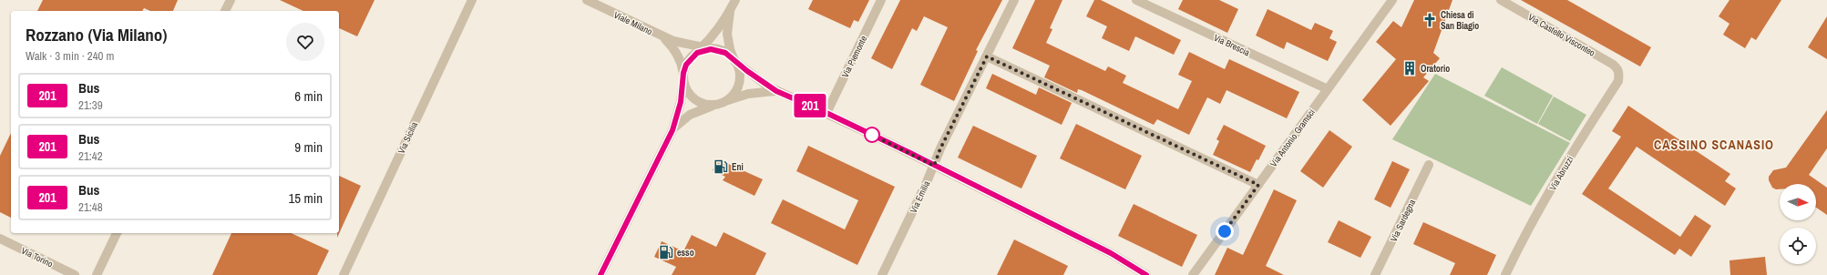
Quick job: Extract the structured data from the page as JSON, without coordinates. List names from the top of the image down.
{
  "streets": {
    "street": [
      "Viale Milano",
      "Via Castello Visconteo",
      "Via Brescia",
      "Via Piemonte",
      "Via Sicilia",
      "Via Antonio Gramsci",
      "Via Abruzzi",
      "Via Emilia",
      "Via Sardegna",
      "Via Torino"
    ]
  },
  "crossings": [
    ["Via Castello Visconteo", "Via Abruzzi"],
    ["Via Brescia", "Via Antonio Gramsci"]
  ],
  "districts": ["CASSINO SCANASIO"],
  "places": {
    "church": ["Chiesa di San Biagio"],
    "building": ["Oratorio"],
    "fuel station": ["Eni", "esso"]
  },
  "lines": ["bus line 201"],
  "north": "right",
  "page": {
    "on_map": "201",
    "heading": ["Rozzano (Via Milano)", "Walk · 3 min · 240 m"],
    "list": [
      {
        "mark": "201",
        "name": "Bus",
        "note": "21:39",
        "value": "6 min"
      },
      {
        "mark": "201",
        "name": "Bus",
        "note": "21:42",
        "value": "9 min"
      },
      {
        "mark": "201",
        "name": "Bus",
        "note": "21:48",
        "value": "15 min"
      }
    ]
  }
}
